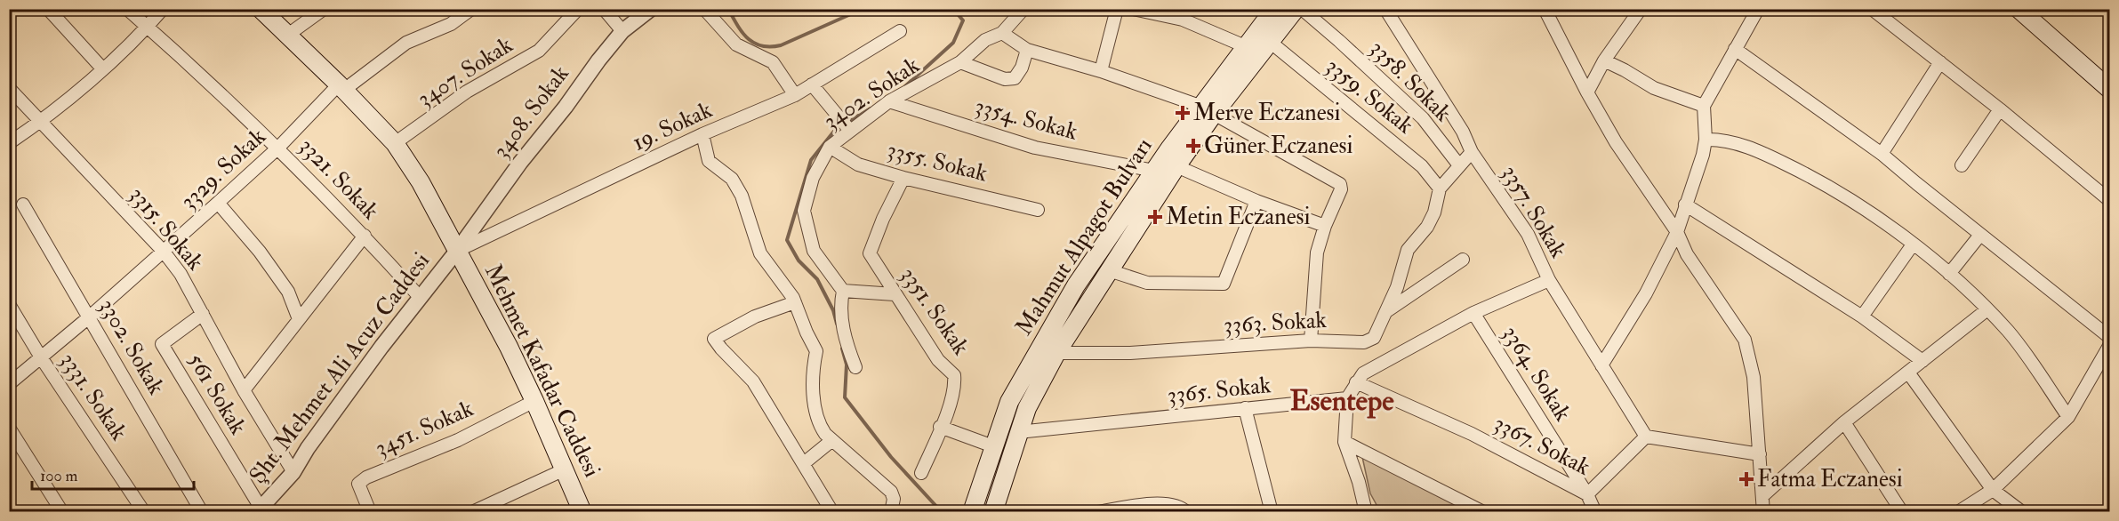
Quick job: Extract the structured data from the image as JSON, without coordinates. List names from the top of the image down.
{
  "streets": {
    "main road": ["Mahmut Alpagot Bulvarı", "Mehmet Kafadar Caddesi"],
    "street": [
      "3407. Sokak",
      "3358. Sokak",
      "3402. Sokak",
      "3359. Sokak",
      "3408. Sokak",
      "3354. Sokak",
      "19. Sokak",
      "3355. Sokak",
      "3329. Sokak",
      "3321. Sokak",
      "3357. Sokak",
      "3315. Sokak",
      "3351. Sokak",
      "3363. Sokak",
      "3302. Sokak",
      "Şht. Mehmet Ali Acuz Caddesi",
      "3364. Sokak",
      "3365. Sokak",
      "561 Sokak",
      "3331. Sokak",
      "3451. Sokak",
      "3367. Sokak"
    ]
  },
  "crossings": [
    ["3407. Sokak", "Mehmet Kafadar Caddesi"],
    ["3402. Sokak", "3354. Sokak"],
    ["3402. Sokak", "3355. Sokak"],
    ["3359. Sokak", "Mahmut Alpagot Bulvarı"],
    ["3408. Sokak", "19. Sokak"],
    ["3408. Sokak", "Şht. Mehmet Ali Acuz Caddesi"],
    ["3408. Sokak", "Mehmet Kafadar Caddesi"],
    ["3354. Sokak", "Mahmut Alpagot Bulvarı"],
    ["19. Sokak", "Şht. Mehmet Ali Acuz Caddesi"],
    ["19. Sokak", "Mehmet Kafadar Caddesi"],
    ["3355. Sokak", "3351. Sokak"],
    ["3329. Sokak", "3321. Sokak"],
    ["3329. Sokak", "3315. Sokak"],
    ["3329. Sokak", "3302. Sokak"],
    ["3329. Sokak", "Mehmet Kafadar Caddesi"],
    ["3329. Sokak", "3331. Sokak"],
    ["3321. Sokak", "Şht. Mehmet Ali Acuz Caddesi"],
    ["3357. Sokak", "3367. Sokak"],
    ["3315. Sokak", "Şht. Mehmet Ali Acuz Caddesi"],
    ["3315. Sokak", "561 Sokak"],
    ["Mahmut Alpagot Bulvarı", "3363. Sokak"],
    ["Mahmut Alpagot Bulvarı", "3365. Sokak"],
    ["Şht. Mehmet Ali Acuz Caddesi", "Mehmet Kafadar Caddesi"],
    ["Şht. Mehmet Ali Acuz Caddesi", "561 Sokak"],
    ["Mehmet Kafadar Caddesi", "3451. Sokak"],
    ["3364. Sokak", "3367. Sokak"]
  ],
  "districts": ["Esentepe"],
  "places": {
    "health": [
      "Merve Eczanesi",
      "Güner Eczanesi",
      "Metin Eczanesi",
      "Fatma Eczanesi"
    ]
  },
  "scale_bar": "100 m"
}
